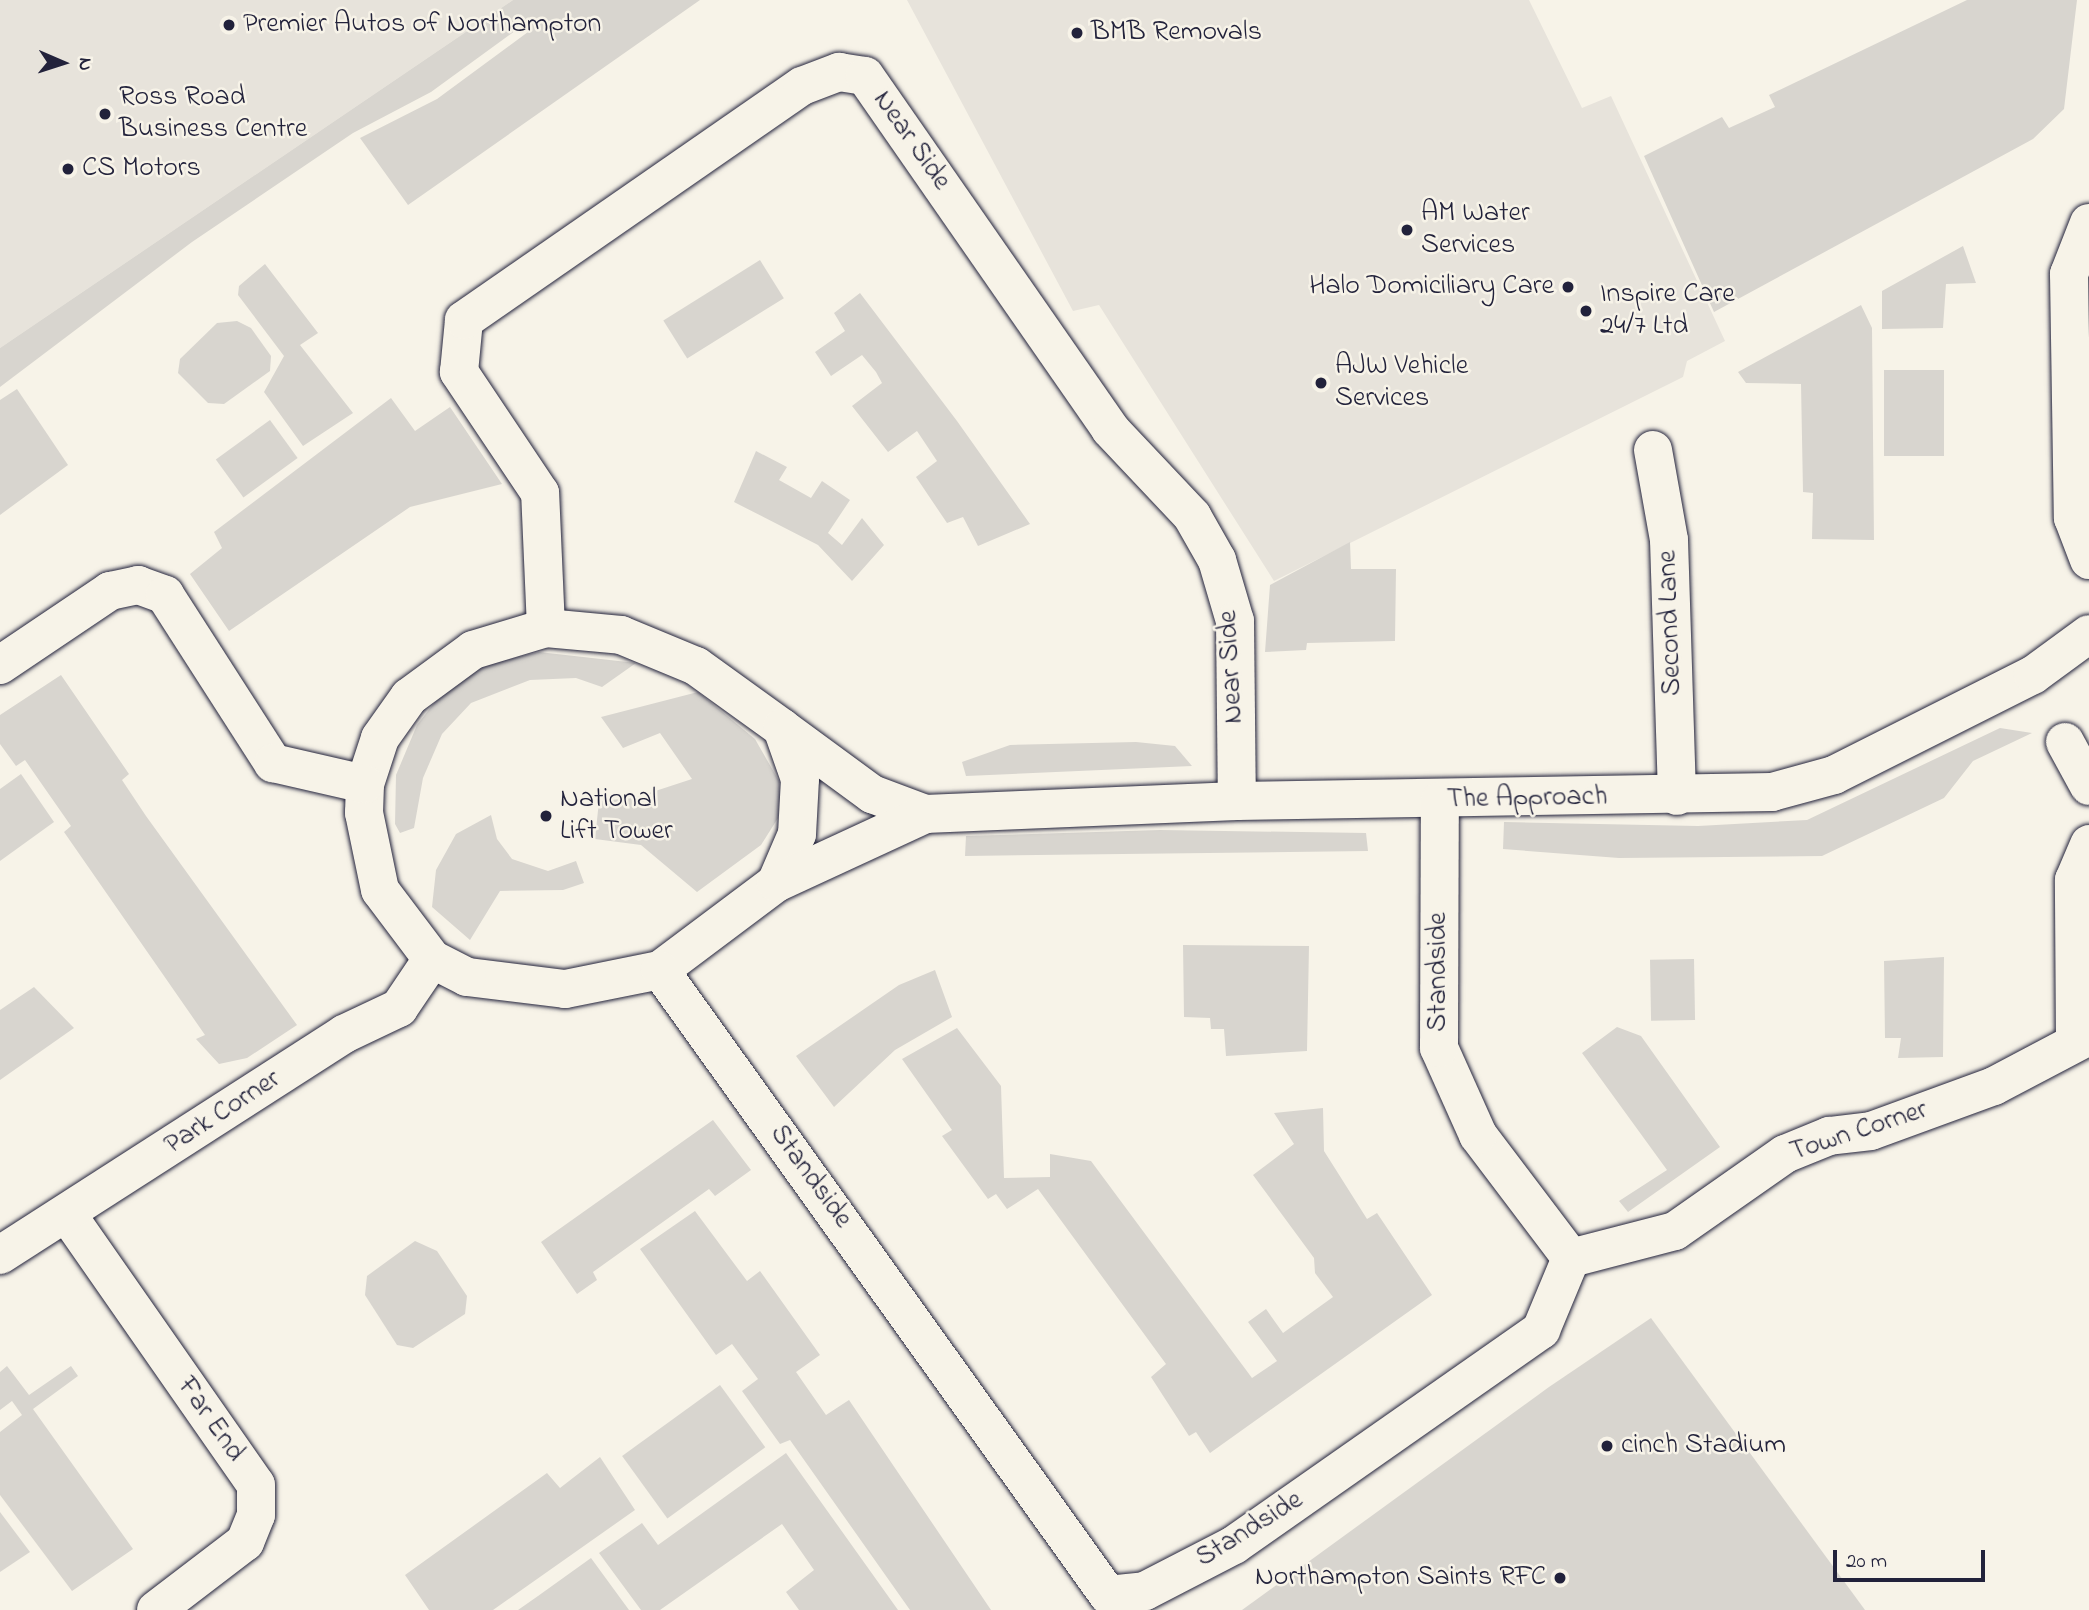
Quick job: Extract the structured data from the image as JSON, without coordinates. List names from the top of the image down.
{
  "streets": {
    "street": [
      "Near Side",
      "Second Lane",
      "The Approach",
      "Standside",
      "Park Corner",
      "Town Corner",
      "Far End"
    ]
  },
  "crossings": [
    ["Near Side", "The Approach"],
    ["Second Lane", "The Approach"],
    ["The Approach", "Standside"],
    ["Standside", "Town Corner"],
    ["Park Corner", "Far End"]
  ],
  "places": [
    "Premier Autos of Northampton",
    "BMB Removals",
    "Ross Road Business Centre",
    "CS Motors",
    "AM Water Services",
    "Halo Domiciliary Care",
    "Inspire Care 24/7 Ltd",
    "AJW Vehicle Services",
    "National Lift Tower",
    "cinch Stadium",
    "Northampton Saints RFC"
  ],
  "scale_bar": "20 m",
  "north": "right"
}
